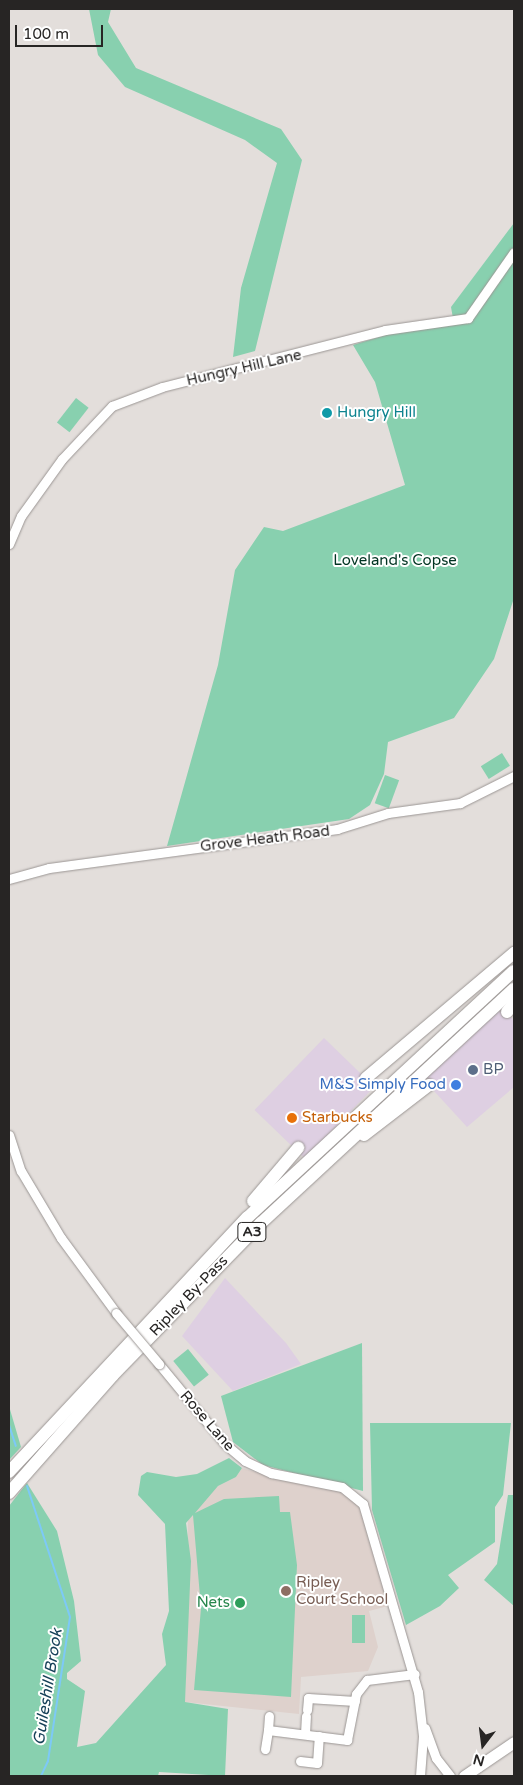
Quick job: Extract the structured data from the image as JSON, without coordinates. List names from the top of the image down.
{
  "streets": {
    "highway": ["A3", "Ripley By-Pass"],
    "street": ["Hungry Hill Lane", "Grove Heath Road", "Rose Lane"]
  },
  "water": ["Guileshill Brook"],
  "parks": ["Loveland's Copse"],
  "places": [
    "Hungry Hill",
    "BP",
    "M&S Simply Food",
    "Starbucks",
    "Ripley Court School",
    "Nets"
  ],
  "scale_bar": "100 m",
  "north": "bottom"
}
